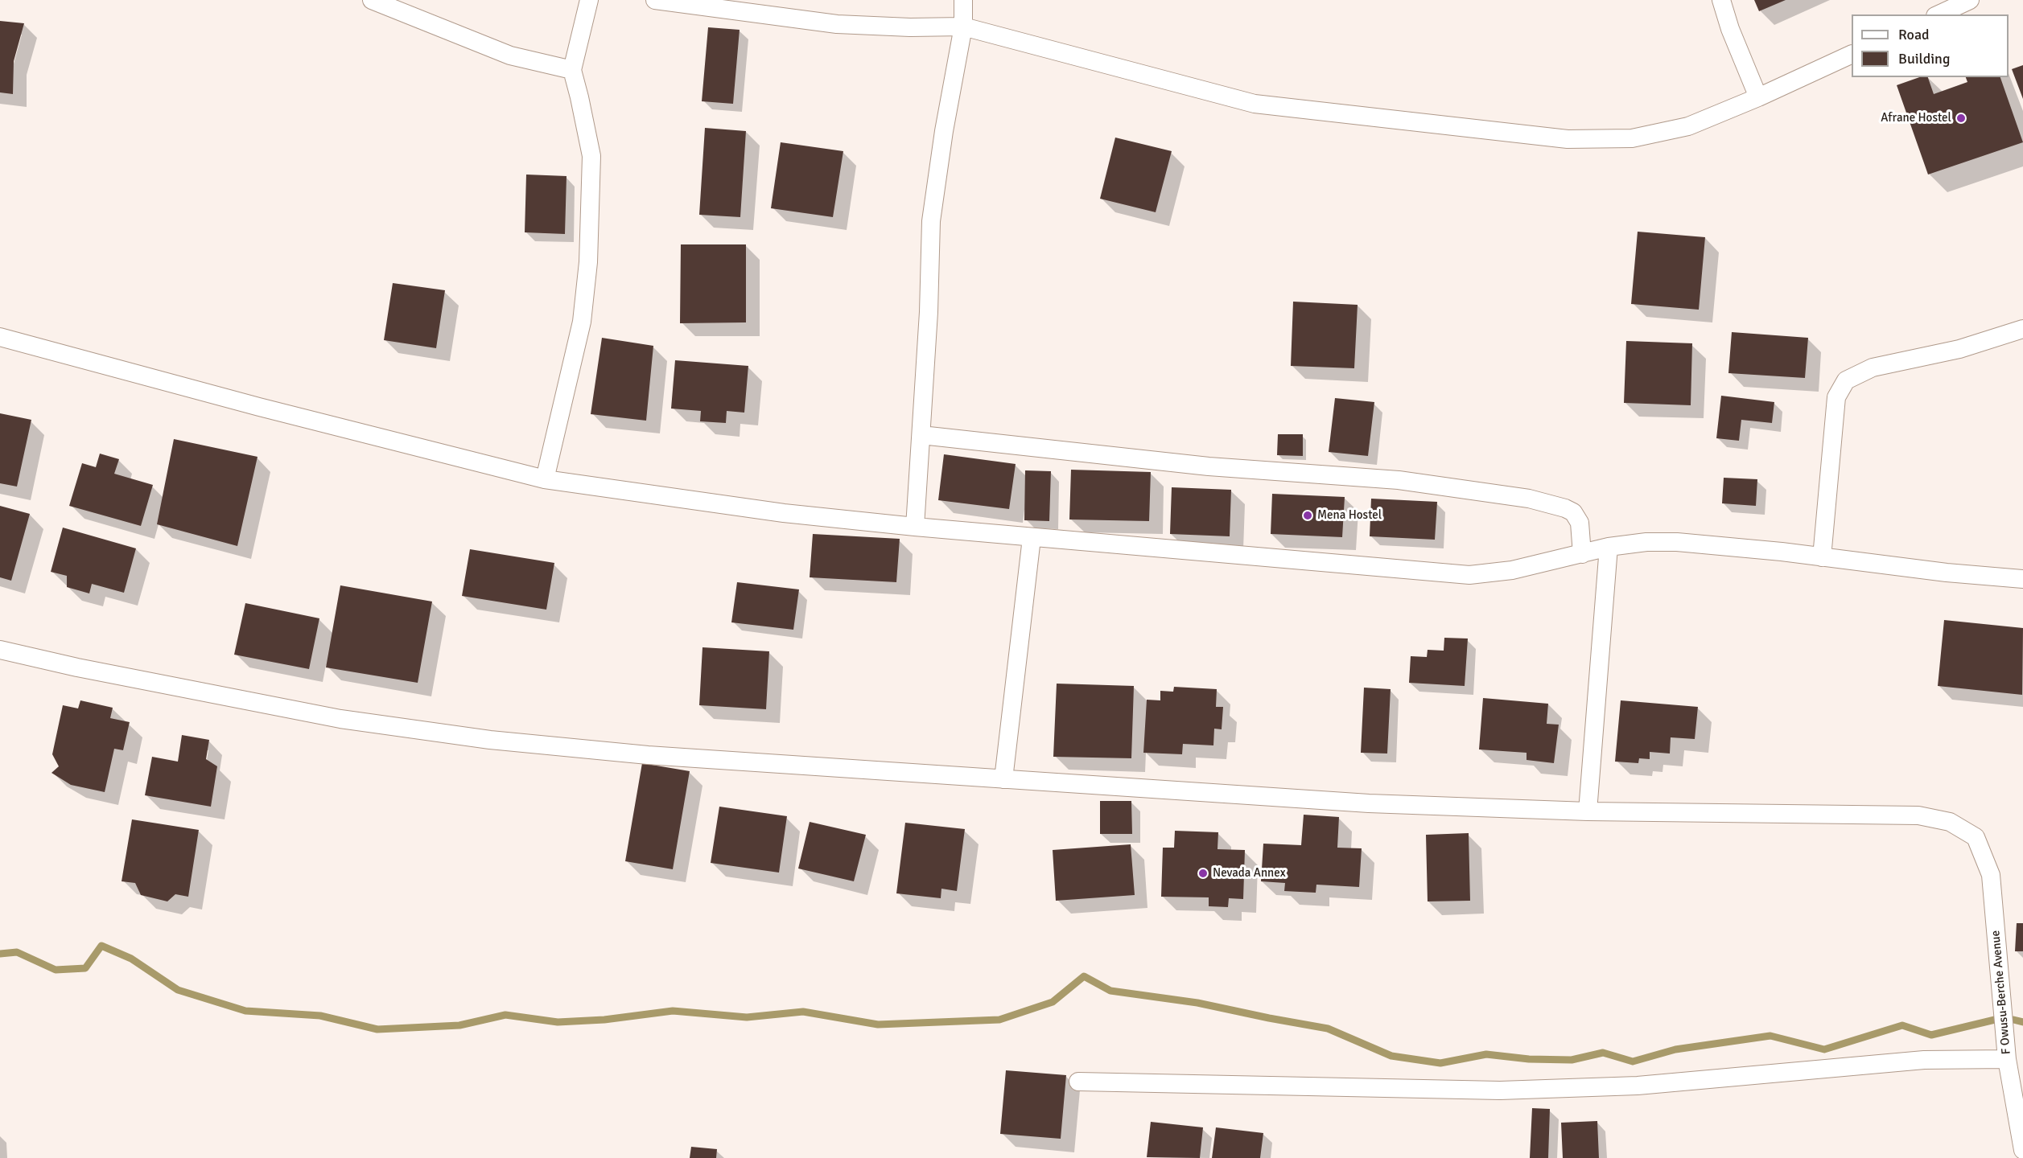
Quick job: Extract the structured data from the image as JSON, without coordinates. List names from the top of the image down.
{
  "streets": {
    "street": ["F Owusu-Berche Avenue"]
  },
  "places": ["Afrane Hostel", "Mena Hostel", "Nevada Annex"],
  "legend": ["Road", "Building"]
}
